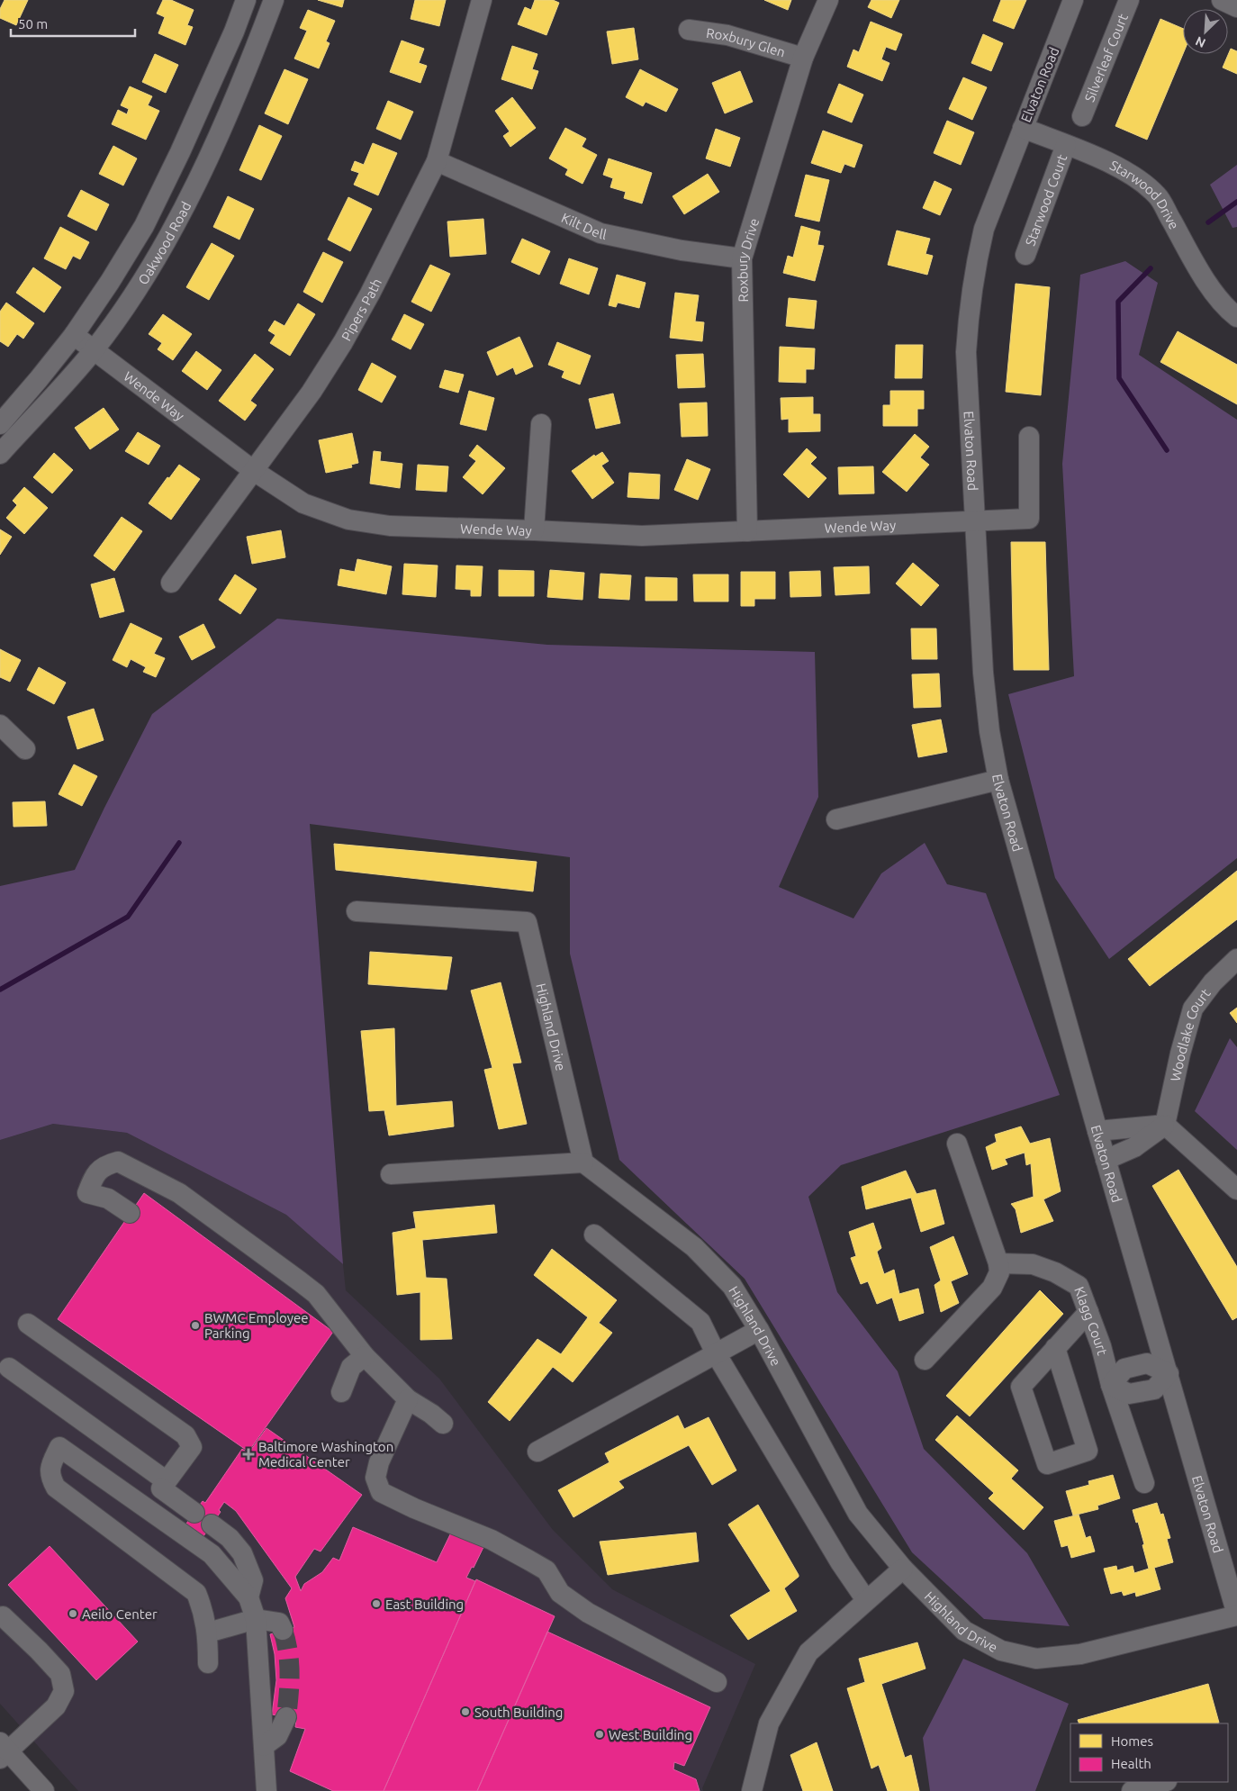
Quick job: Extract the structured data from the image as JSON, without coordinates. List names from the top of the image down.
{
  "streets": {
    "street": [
      "Roxbury Glen",
      "Silverleaf Court",
      "Elvaton Road",
      "Starwood Drive",
      "Starwood Court",
      "Kilt Dell",
      "Oakwood Road",
      "Roxbury Drive",
      "Pipers Path",
      "Wende Way",
      "Highland Drive",
      "Woodlake Court",
      "Klagg Court"
    ]
  },
  "crossings": [
    ["Roxbury Glen", "Roxbury Drive"],
    ["Elvaton Road", "Starwood Drive"],
    ["Elvaton Road", "Wende Way"],
    ["Elvaton Road", "Highland Drive"],
    ["Starwood Drive", "Starwood Court"],
    ["Kilt Dell", "Roxbury Drive"],
    ["Kilt Dell", "Pipers Path"],
    ["Oakwood Road", "Wende Way"],
    ["Roxbury Drive", "Wende Way"],
    ["Pipers Path", "Wende Way"]
  ],
  "places": {
    "other": [
      "BWMC Employee Parking",
      "East Building",
      "Aeilo Center",
      "South Building",
      "West Building"
    ],
    "health": ["Baltimore Washington Medical Center"]
  },
  "legend": ["Homes", "Health"],
  "scale_bar": "50 m",
  "north": "bottom left"
}
